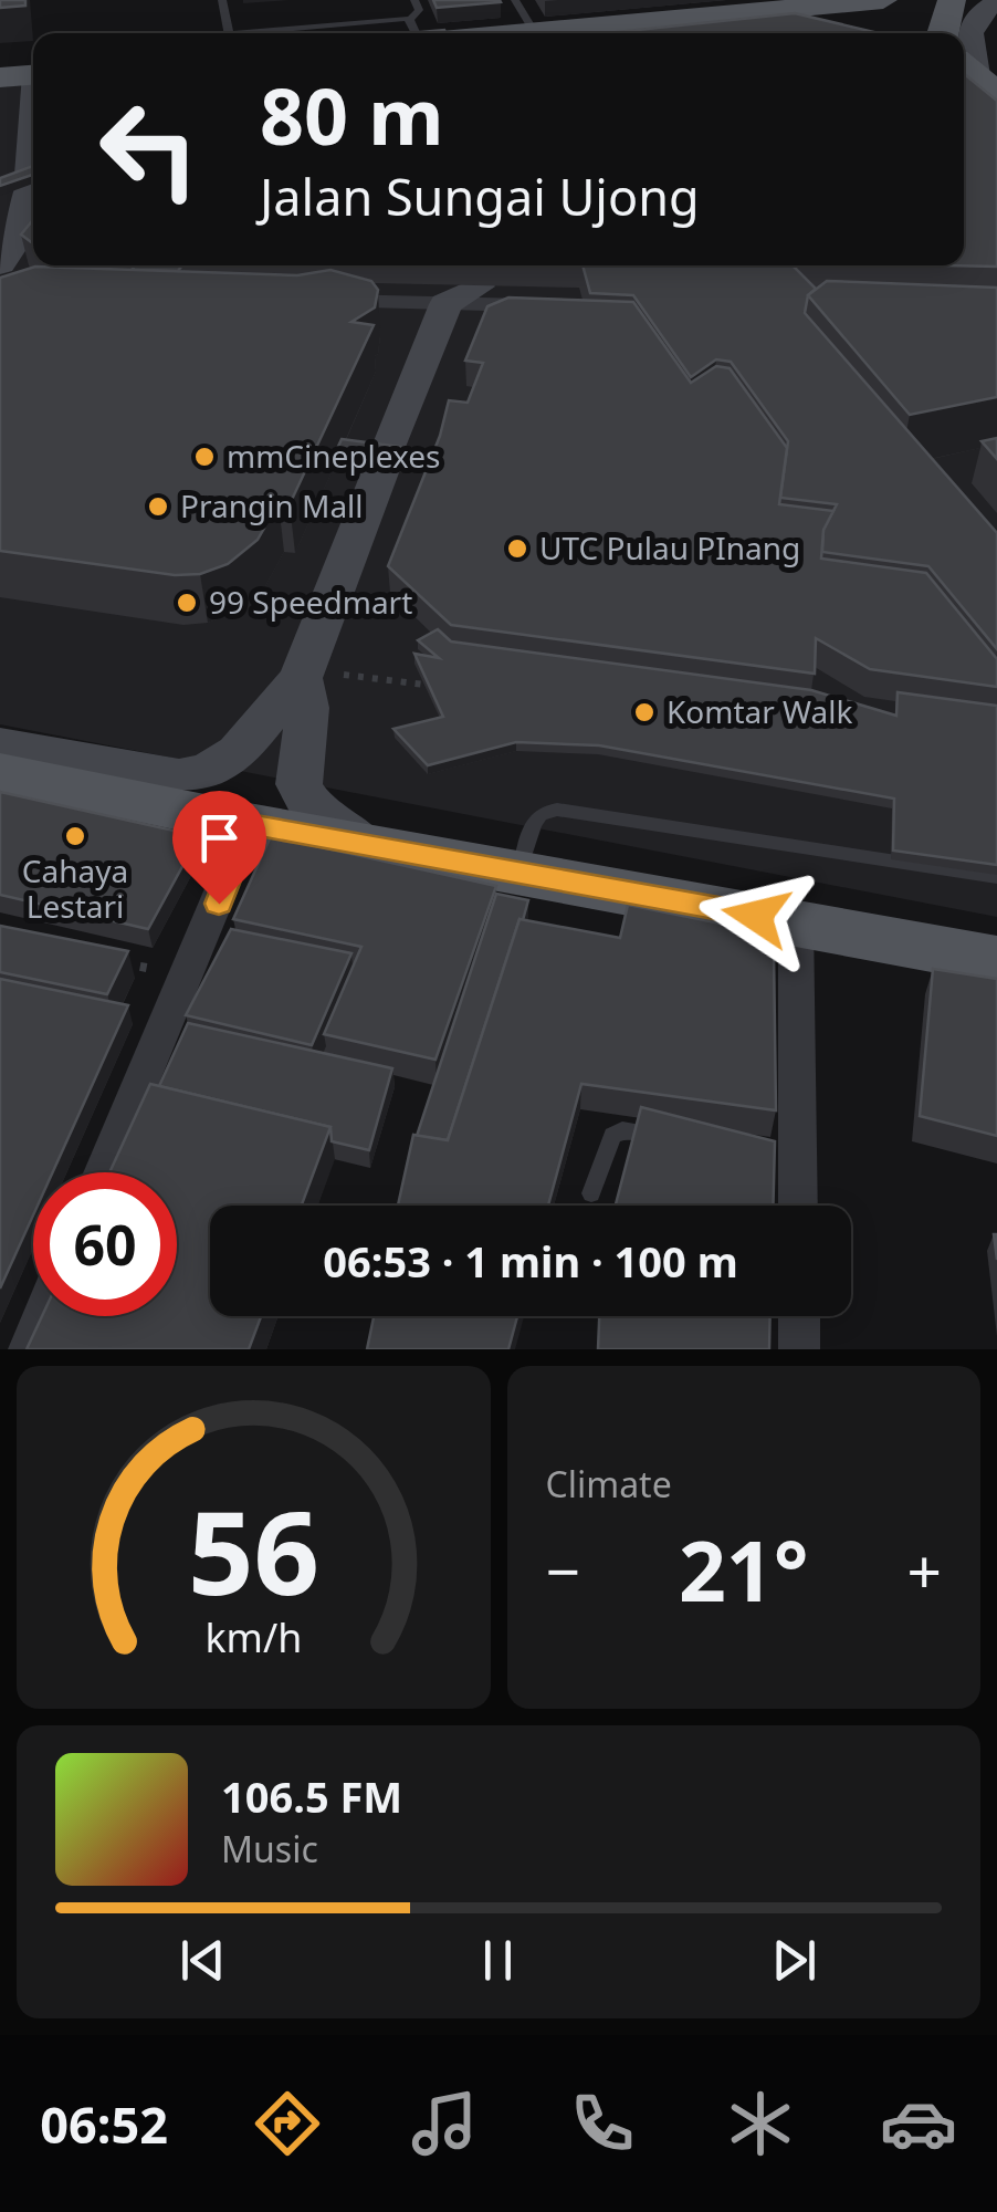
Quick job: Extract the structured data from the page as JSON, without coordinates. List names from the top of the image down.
{
  "places": [
    "mmCineplexes",
    "Prangin Mall",
    "UTC Pulau PInang",
    "99 Speedmart",
    "Komtar Walk",
    "Cahaya Lestari"
  ],
  "page": {
    "turn": ["80 m", "Jalan Sungai Ujong"],
    "limit": "60",
    "trip": "06:53 · 1 min · 100 m",
    "tile": "Climate",
    "heat": ["−", "21°", "+"],
    "song": ["106.5 FM", "Music"],
    "tabs": "06:52",
    "gauge": ["56", "km/h"]
  }
}
